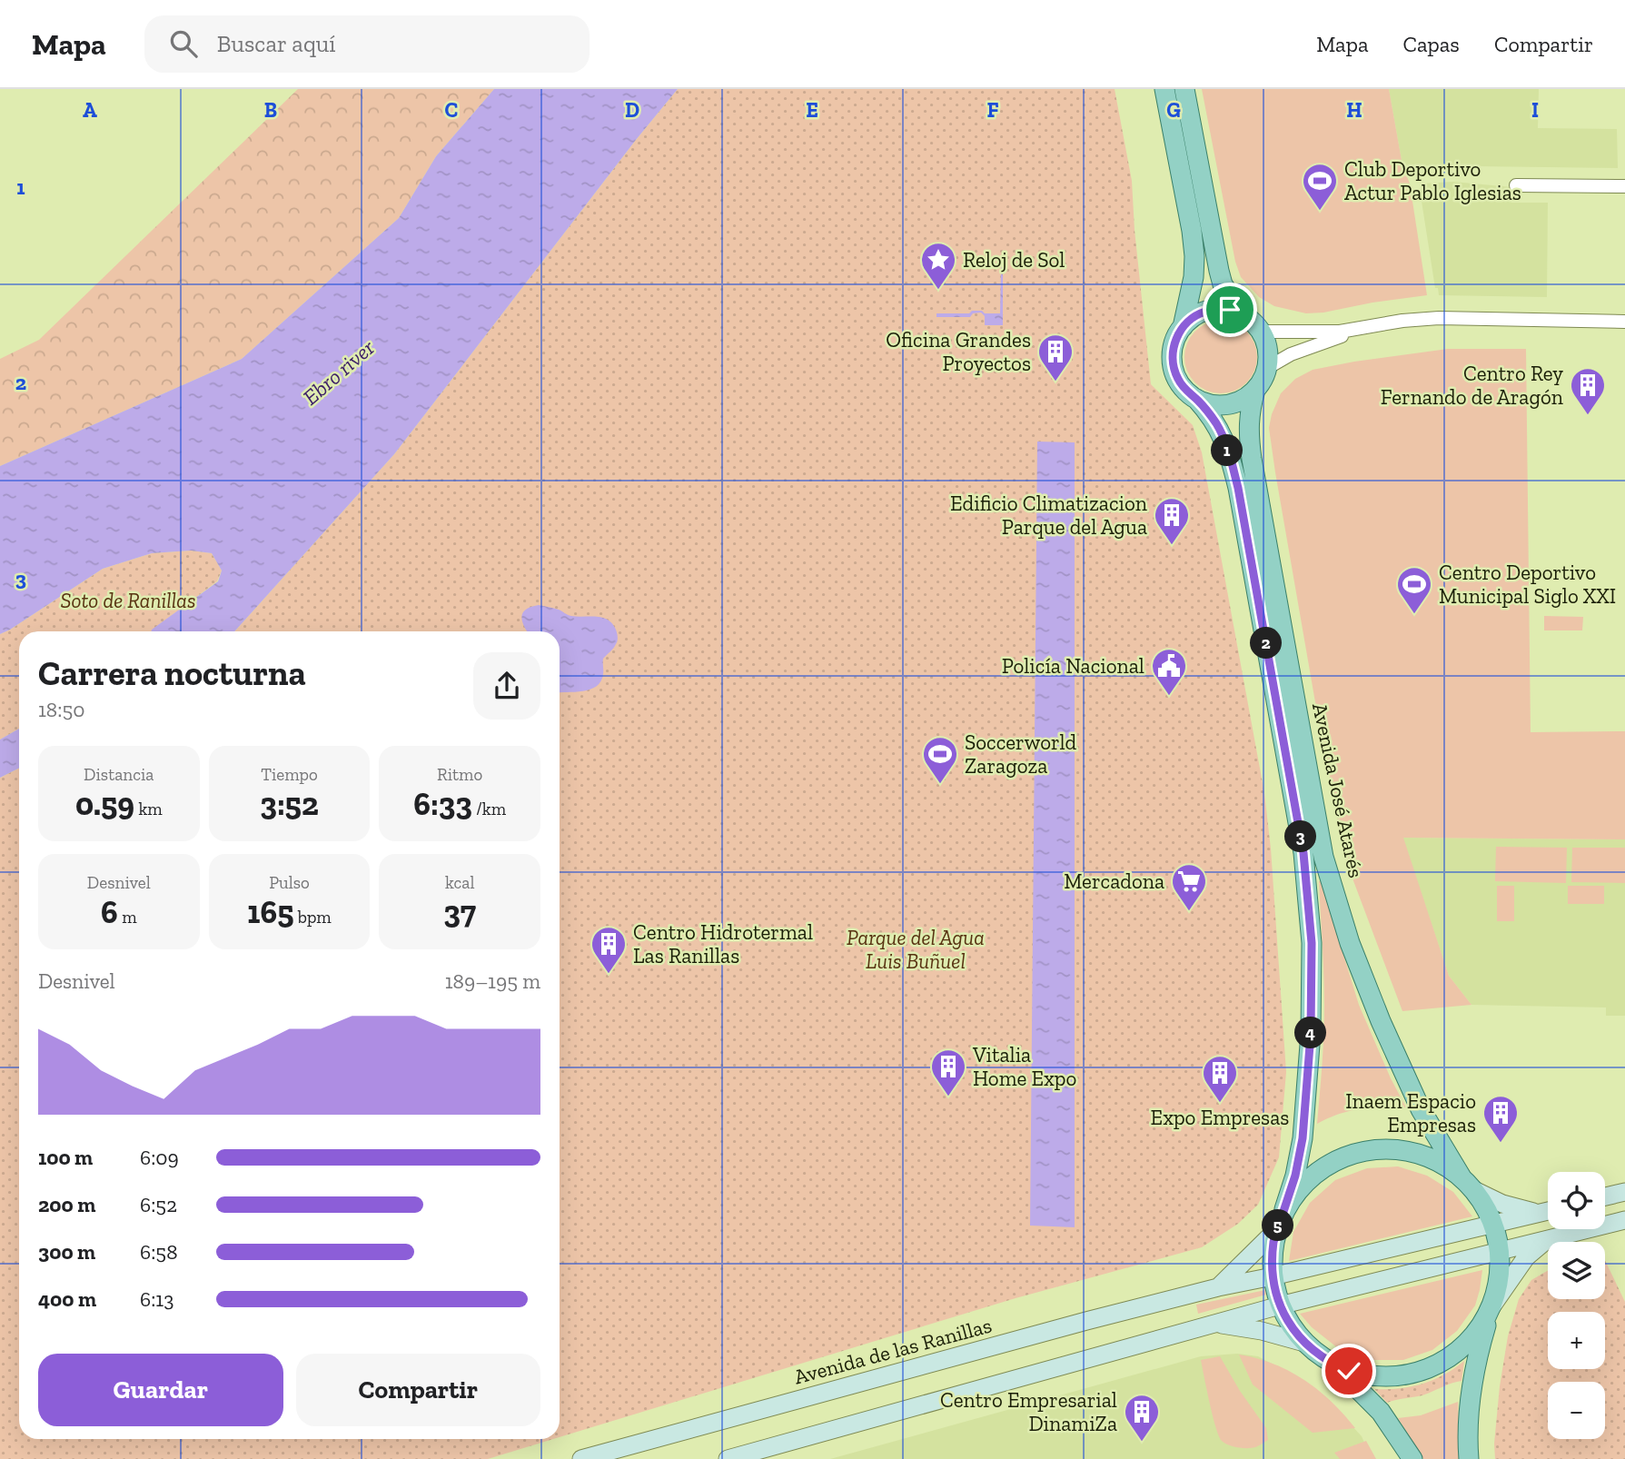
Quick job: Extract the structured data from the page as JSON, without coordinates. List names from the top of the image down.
{
  "streets": {
    "main road": ["Avenida José Atarés", "Avenida de las Ranillas"]
  },
  "crossings": [
    ["Avenida José Atarés", "Avenida de las Ranillas"]
  ],
  "water": ["Ebro river"],
  "parks": ["Soto de Ranillas", "Parque del Agua Luis Buñuel"],
  "places": {
    "sports": ["Club Deportivo Actur Pablo Iglesias", "Centro Deportivo Municipal Siglo XXI", "Soccerworld Zaragoza"],
    "place": ["Reloj de Sol"],
    "building": [
      "Oficina Grandes Proyectos",
      "Centro Rey Fernando de Aragón",
      "Edificio Climatizacion Parque del Agua",
      "Centro Hidrotermal Las Ranillas",
      "Vitalia Home Expo",
      "Expo Empresas",
      "Inaem Espacio Empresas",
      "Centro Empresarial DinamiZa"
    ],
    "public building": ["Policía Nacional"],
    "supermarket": ["Mercadona"]
  },
  "page": {
    "header": "Mapa",
    "search": "Buscar aquí",
    "nav": ["Mapa", "Capas", "Compartir"],
    "pins": [
      "1",
      "2",
      "3",
      "4",
      "5"
    ],
    "heading": ["Carrera nocturna", "18:50"],
    "stats": [
      ["Distancia", "0.59 km"],
      ["Tiempo", "3:52"],
      ["Ritmo", "6:33 /km"],
      ["Desnivel", "6 m"],
      ["Pulso", "165 bpm"],
      ["kcal", "37"]
    ],
    "chart": ["Desnivel", "189–195 m"],
    "list": [
      {
        "name": "100 m",
        "note": "6:09"
      },
      {
        "name": "200 m",
        "note": "6:52"
      },
      {
        "name": "300 m",
        "note": "6:58"
      },
      {
        "name": "400 m",
        "note": "6:13"
      }
    ],
    "map_buttons": ["+", "−"],
    "buttons": ["Guardar", "Compartir"]
  },
  "grid": {
    "columns": [
      "A",
      "B",
      "C",
      "D",
      "E",
      "F",
      "G",
      "H",
      "I"
    ],
    "rows": ["1", "2", "3"]
  }
}
